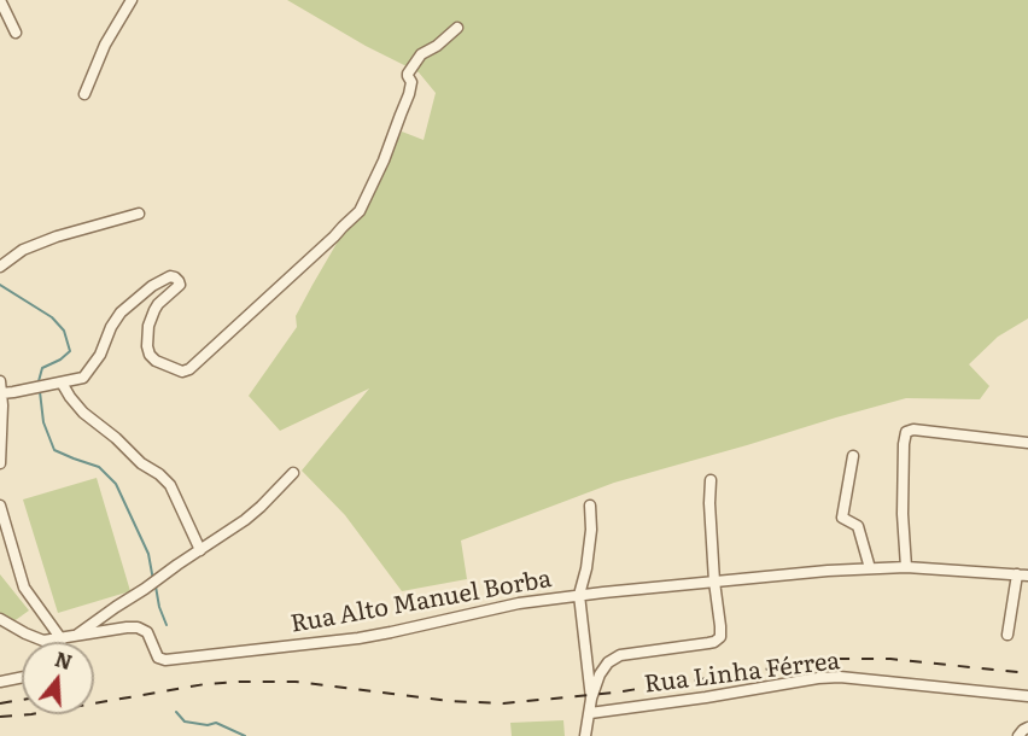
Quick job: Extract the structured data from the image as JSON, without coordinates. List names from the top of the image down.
{
  "streets": {
    "street": ["Rua Alto Manuel Borba", "Rua Linha Férrea"]
  },
  "north": "top"
}
